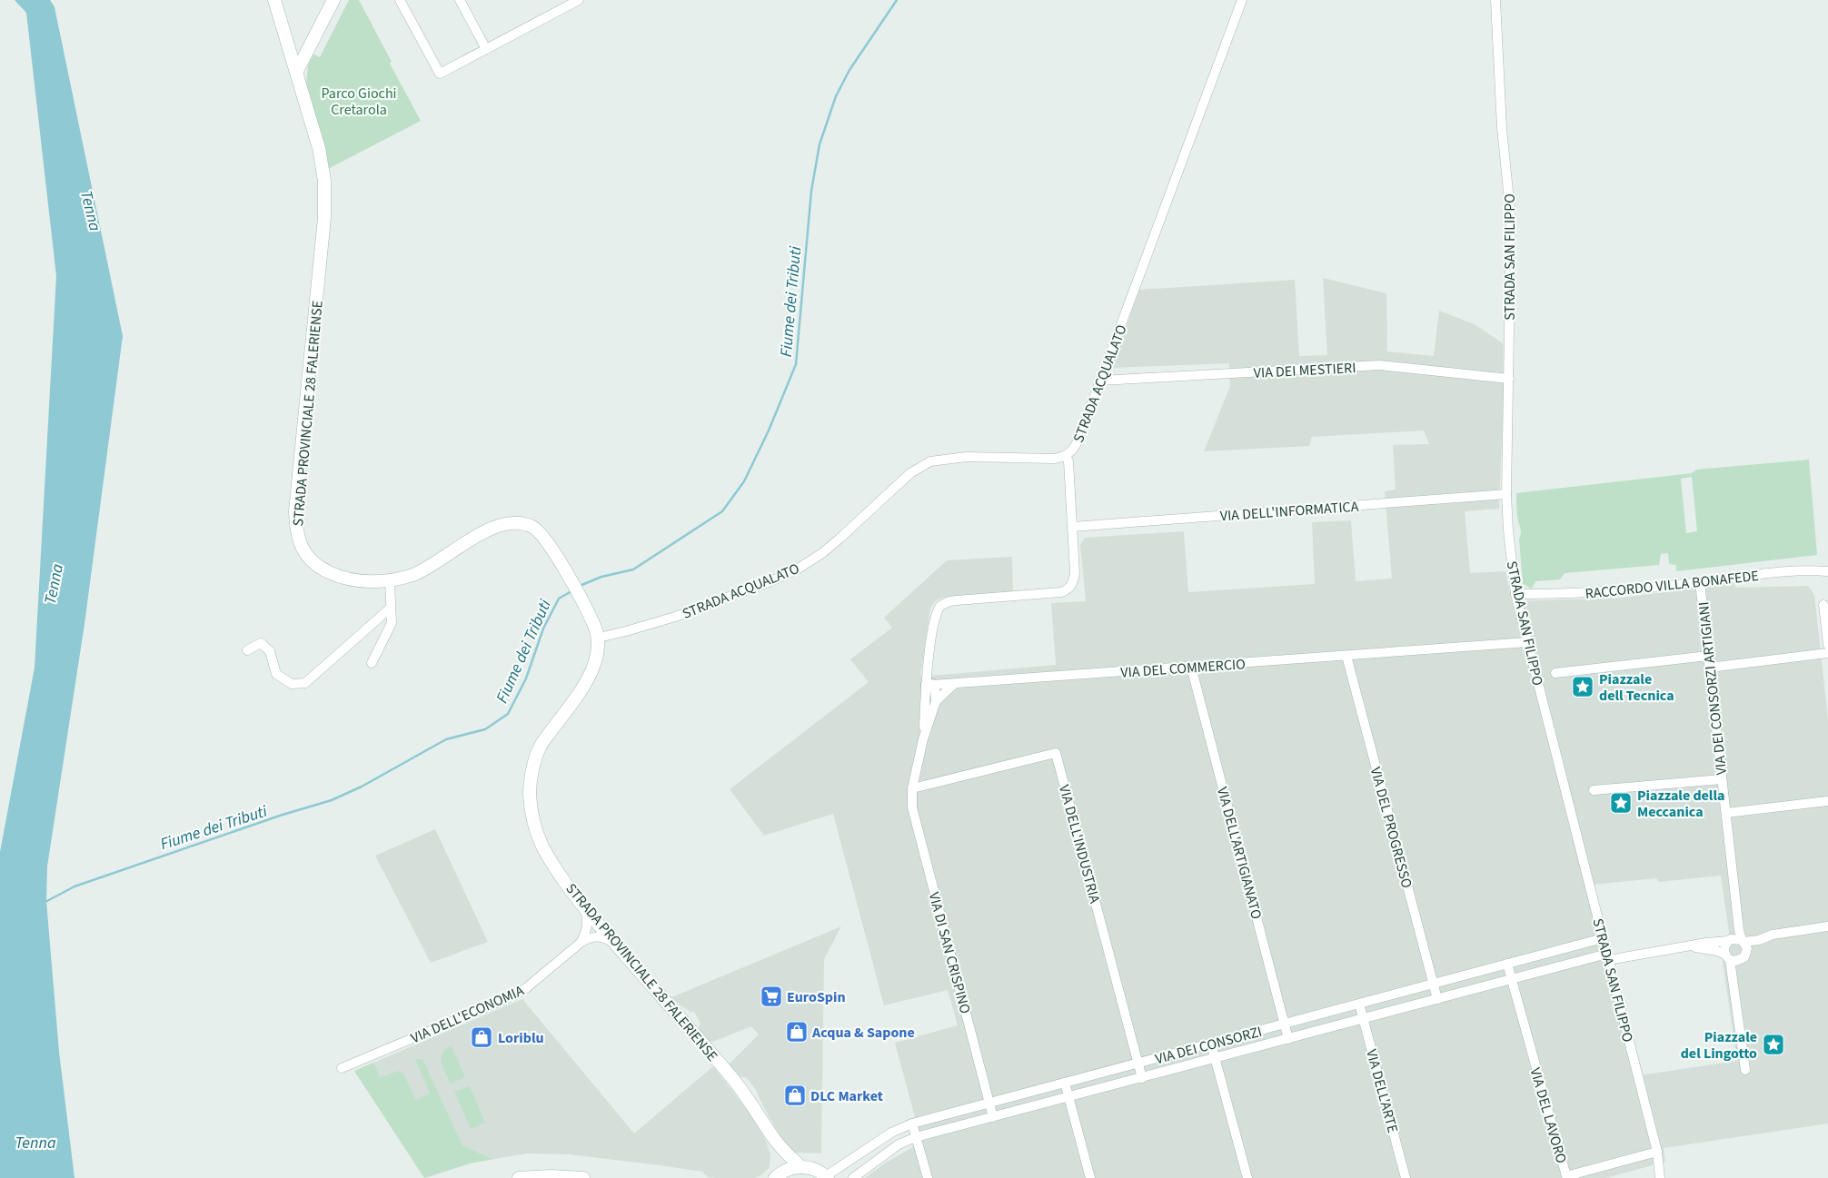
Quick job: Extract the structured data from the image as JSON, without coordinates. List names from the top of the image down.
{
  "streets": {
    "main road": ["STRADA PROVINCIALE 28 FALERIENSE"],
    "street": [
      "STRADA SAN FILIPPO",
      "VIA DEI MESTIERI",
      "STRADA ACQUALATO",
      "VIA DELL'INFORMATICA",
      "RACCORDO VILLA BONAFEDE",
      "VIA DEL COMMERCIO",
      "VIA DEI CONSORZI ARTIGIANI",
      "VIA DEL PROGRESSO",
      "VIA DELL'INDUSTRIA",
      "VIA DELL'ARTIGIANATO",
      "VIA DI SAN CRISPINO",
      "VIA DELL'ECONOMIA",
      "VIA DEI CONSORZI",
      "VIA DELL'ARTE",
      "VIA DEL LAVORO"
    ]
  },
  "crossings": [
    ["STRADA SAN FILIPPO", "VIA DEI MESTIERI"],
    ["STRADA SAN FILIPPO", "VIA DELL'INFORMATICA"],
    ["STRADA SAN FILIPPO", "RACCORDO VILLA BONAFEDE"],
    ["STRADA SAN FILIPPO", "VIA DEL COMMERCIO"],
    ["STRADA SAN FILIPPO", "VIA DEI CONSORZI"],
    ["STRADA SAN FILIPPO", "VIA DEL LAVORO"],
    ["VIA DEI MESTIERI", "STRADA ACQUALATO"],
    ["STRADA ACQUALATO", "STRADA PROVINCIALE 28 FALERIENSE"],
    ["RACCORDO VILLA BONAFEDE", "VIA DEI CONSORZI ARTIGIANI"],
    ["VIA DEL COMMERCIO", "VIA DEL PROGRESSO"],
    ["VIA DEL COMMERCIO", "VIA DELL'ARTIGIANATO"],
    ["VIA DEI CONSORZI ARTIGIANI", "VIA DEI CONSORZI"],
    ["VIA DEL PROGRESSO", "VIA DEI CONSORZI"],
    ["VIA DELL'INDUSTRIA", "VIA DI SAN CRISPINO"],
    ["VIA DELL'INDUSTRIA", "VIA DEI CONSORZI"],
    ["VIA DELL'ARTIGIANATO", "VIA DEI CONSORZI"],
    ["VIA DI SAN CRISPINO", "VIA DEI CONSORZI"],
    ["VIA DEI CONSORZI", "VIA DELL'ARTE"],
    ["VIA DEI CONSORZI", "VIA DEL LAVORO"]
  ],
  "water": ["Tenna", "Fiume dei Tributi"],
  "parks": ["Parco Giochi Cretarola"],
  "places": {
    "place": ["Piazzale dell Tecnica", "Piazzale della Meccanica", "Piazzale del Lingotto"],
    "supermarket": ["EuroSpin"],
    "shop": ["Acqua & Sapone", "Loriblu", "DLC Market"]
  }
}
